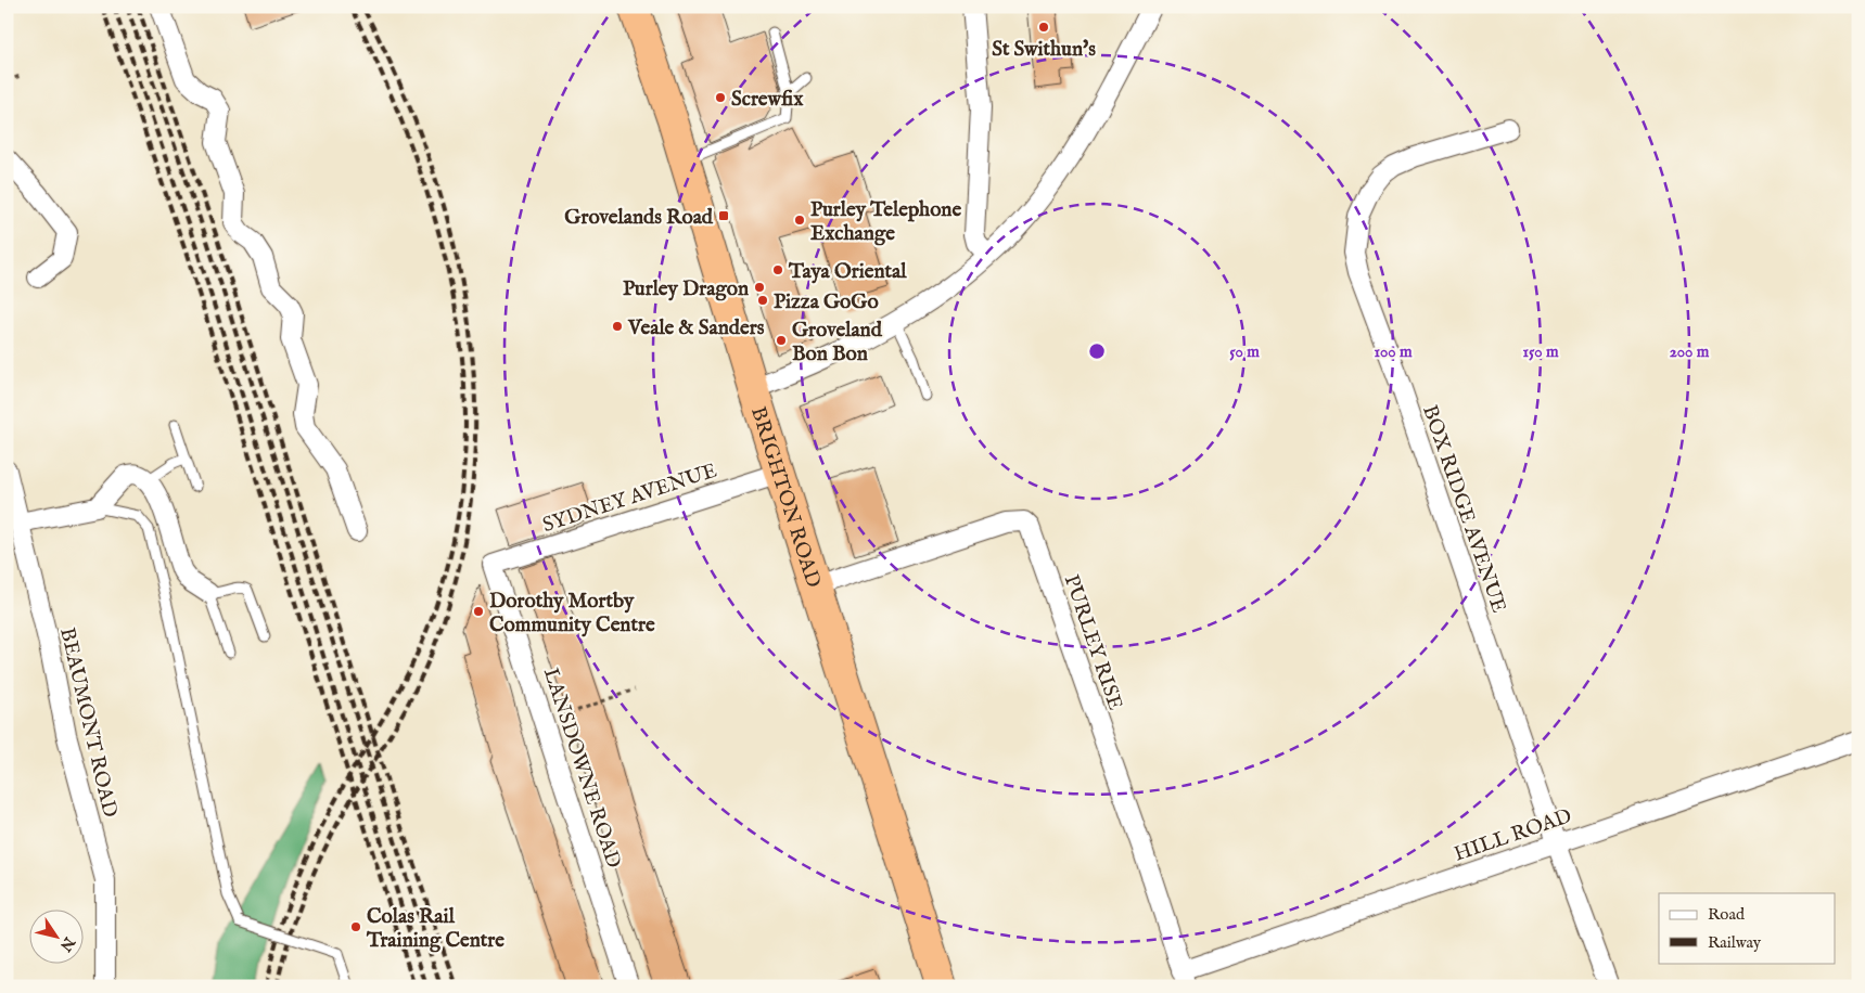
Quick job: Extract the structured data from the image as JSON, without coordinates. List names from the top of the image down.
{
  "streets": {
    "highway": ["BRIGHTON ROAD"],
    "street": [
      "SYDNEY AVENUE",
      "BOX RIDGE AVENUE",
      "PURLEY RISE",
      "BEAUMONT ROAD",
      "LANSDOWNE ROAD",
      "HILL ROAD"
    ]
  },
  "crossings": [
    ["SYDNEY AVENUE", "BRIGHTON ROAD"],
    ["SYDNEY AVENUE", "LANSDOWNE ROAD"],
    ["BRIGHTON ROAD", "PURLEY RISE"],
    ["BOX RIDGE AVENUE", "HILL ROAD"],
    ["PURLEY RISE", "HILL ROAD"]
  ],
  "places": {
    "other": [
      "St Swithun's",
      "Screwfix",
      "Purley Telephone Exchange",
      "Taya Oriental",
      "Purley Dragon",
      "Pizza GoGo",
      "Veale & Sanders",
      "Groveland Bon Bon",
      "Dorothy Mortby Community Centre",
      "Colas Rail Training Centre"
    ],
    "transit": ["Grovelands Road"]
  },
  "legend": ["Road", "Railway"],
  "north": "bottom right",
  "rings": [
    "50 m",
    "100 m",
    "150 m",
    "200 m"
  ]
}
